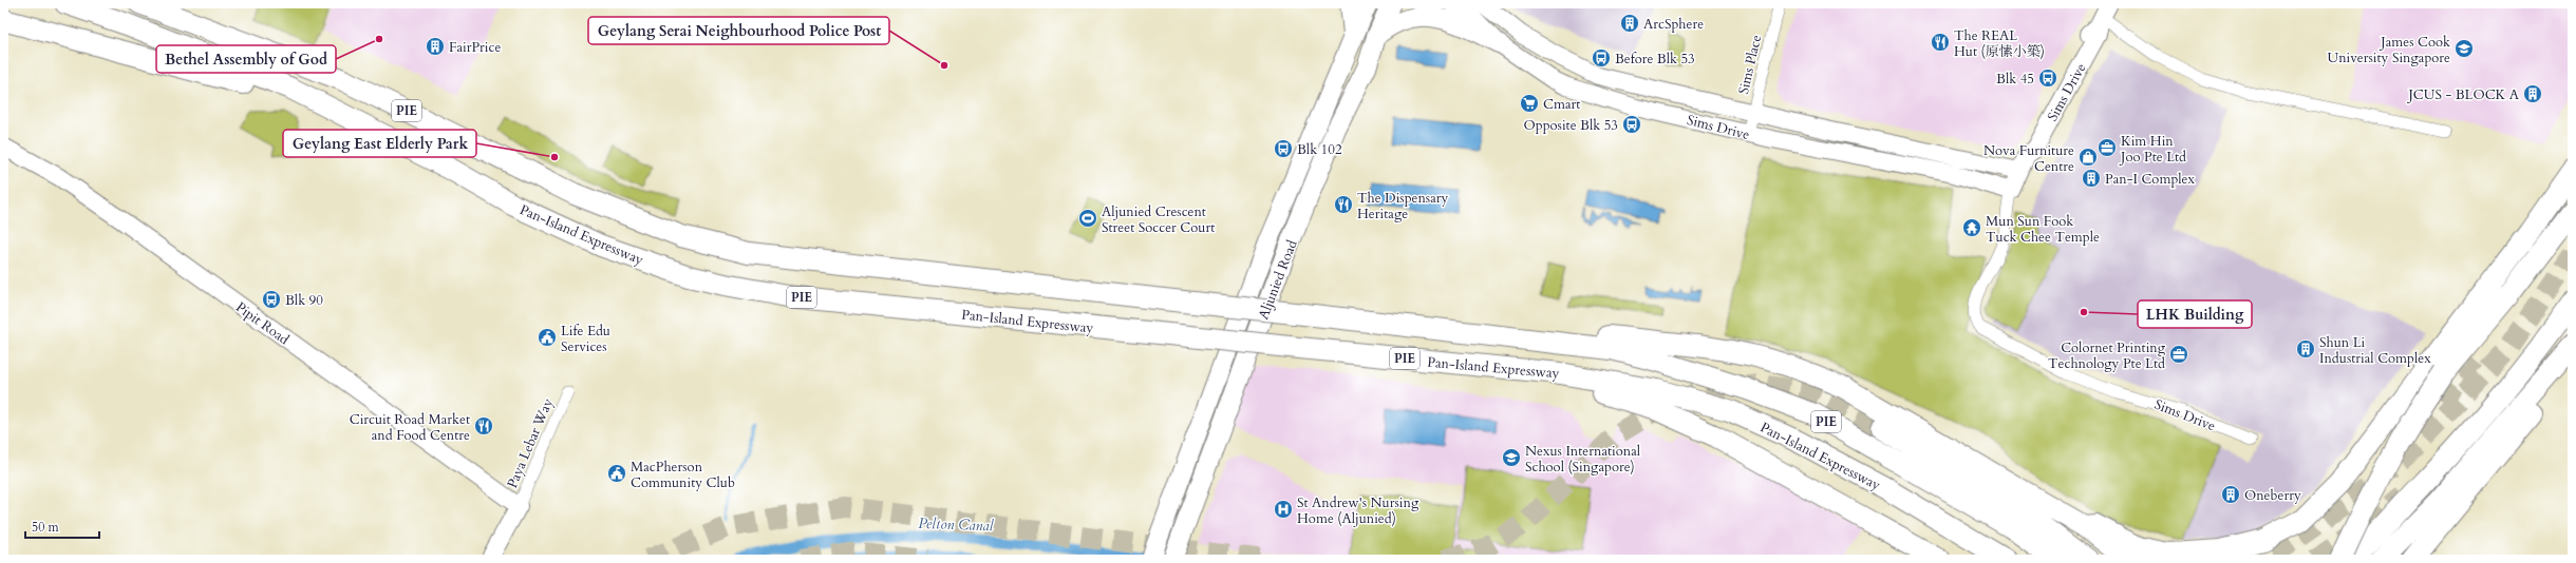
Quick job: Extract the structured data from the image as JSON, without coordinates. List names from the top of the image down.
{
  "streets": {
    "highway": ["PIE", "Pan-Island Expressway"],
    "main road": ["Aljunied Road"],
    "street": [
      "Sims Place",
      "Sims Drive",
      "Pipit Road",
      "Paya Lebar Way"
    ]
  },
  "crossings": [
    ["Sims Place", "Sims Drive"],
    ["Pipit Road", "Paya Lebar Way"]
  ],
  "water": ["Pelton Canal"],
  "places": {
    "building": [
      "ArcSphere",
      "FairPrice",
      "JCUS - BLOCK A",
      "Pan-I Complex",
      "Shun Li Industrial Complex",
      "Oneberry"
    ],
    "other": [
      "Bethel Assembly of God",
      "Geylang Serai Neighbourhood Police Post",
      "Geylang East Elderly Park",
      "LHK Building"
    ],
    "restaurant": ["The REAL Hut (原愫小築)", "The Dispensary Heritage", "Circuit Road Market and Food Centre"],
    "school or university": ["James Cook University Singapore", "Nexus International School (Singapore)"],
    "bus stop": [
      "Before Blk 53",
      "Blk 45",
      "Opposite Blk 53",
      "Blk 102",
      "Blk 90"
    ],
    "supermarket": ["Cmart"],
    "office": ["Kim Hin Joo Pte Ltd", "Colornet Printing Technology Pte Ltd"],
    "shop": ["Nova Furniture Centre"],
    "sports": ["Aljunied Crescent Street Soccer Court"],
    "temple": ["Mun Sun Fook Tuck Chee Temple"],
    "public building": ["Life Edu Services", "MacPherson Community Club"],
    "hospital": ["St Andrew's Nursing Home (Aljunied)"]
  },
  "scale_bar": "50 m"
}
